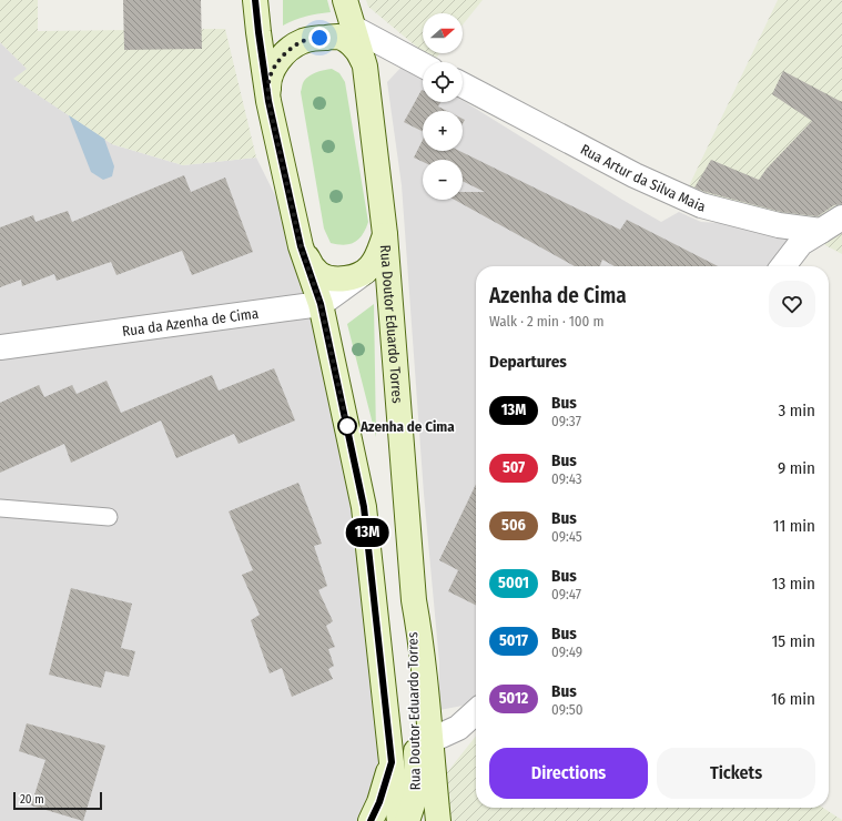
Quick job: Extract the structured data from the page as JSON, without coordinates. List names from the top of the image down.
{
  "streets": {
    "main road": ["Rua Doutor Eduardo Torres"],
    "street": ["Rua Artur da Silva Maia", "Rua da Azenha de Cima"]
  },
  "crossings": [
    ["Rua da Azenha de Cima", "Rua Doutor Eduardo Torres"]
  ],
  "places": ["Azenha de Cima"],
  "lines": ["bus line 13M"],
  "scale_bar": "20 m",
  "north": "right",
  "page": {
    "on_map": "13M",
    "map_buttons": ["+", "−"],
    "heading": [
      ["Azenha de Cima", "Walk · 2 min · 100 m"],
      "Departures"
    ],
    "list": [
      {
        "mark": "13M",
        "name": "Bus",
        "note": "09:37",
        "value": "3 min"
      },
      {
        "mark": "507",
        "name": "Bus",
        "note": "09:43",
        "value": "9 min"
      },
      {
        "mark": "506",
        "name": "Bus",
        "note": "09:45",
        "value": "11 min"
      },
      {
        "mark": "5001",
        "name": "Bus",
        "note": "09:47",
        "value": "13 min"
      },
      {
        "mark": "5017",
        "name": "Bus",
        "note": "09:49",
        "value": "15 min"
      },
      {
        "mark": "5012",
        "name": "Bus",
        "note": "09:50",
        "value": "16 min"
      }
    ],
    "buttons": ["Directions", "Tickets"],
    "scale": "20 m"
  }
}
